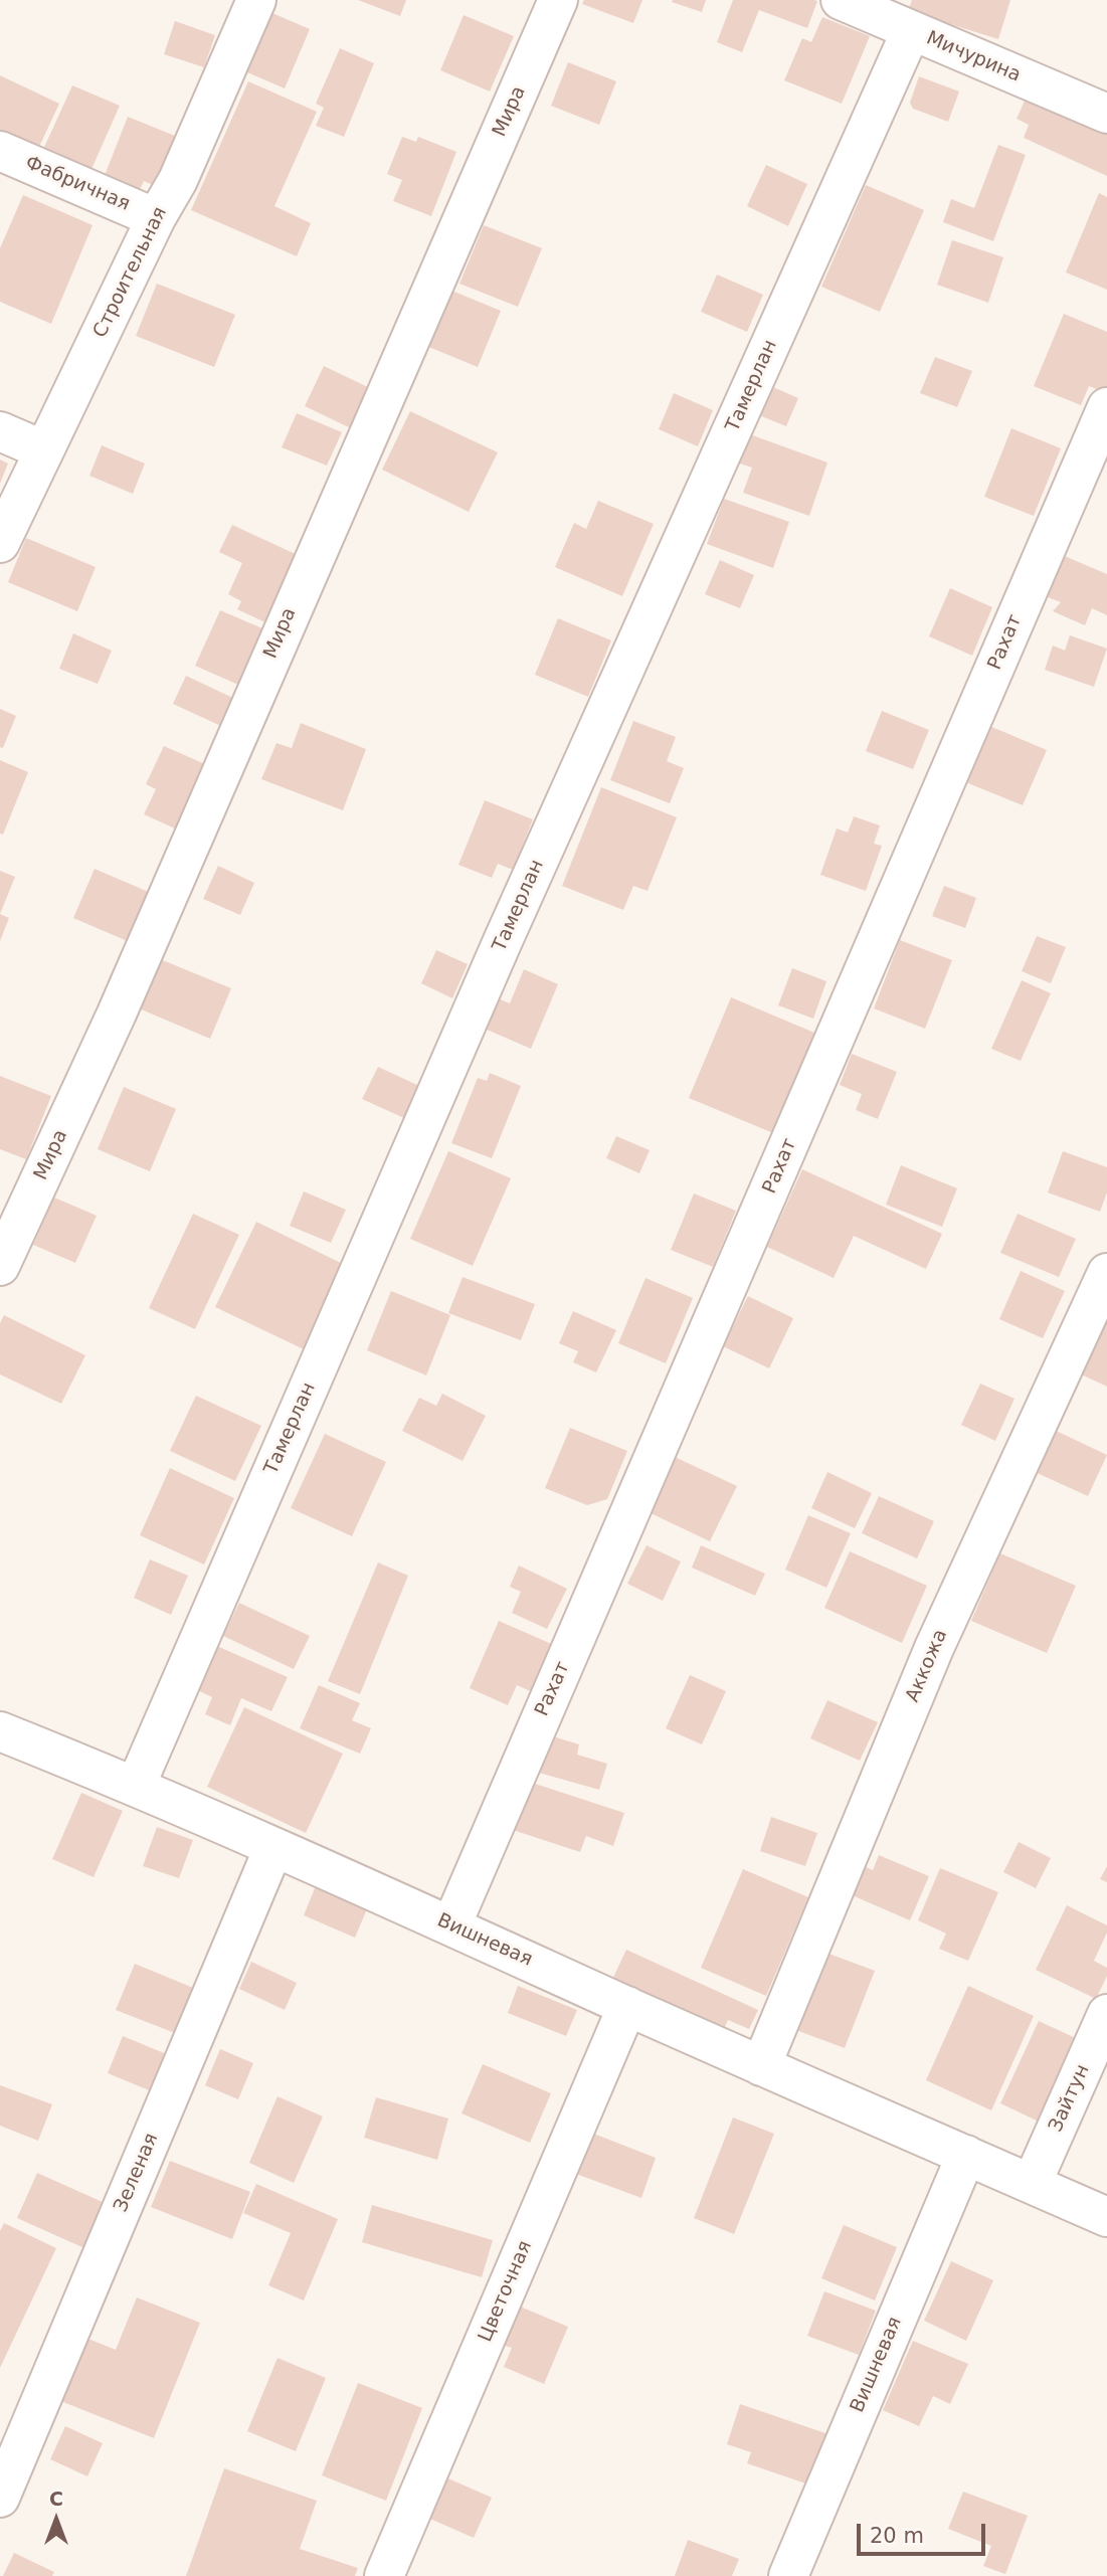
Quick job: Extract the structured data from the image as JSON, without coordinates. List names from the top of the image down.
{
  "streets": {
    "street": [
      "Мичурина",
      "Мира",
      "Фабричная",
      "Строительная",
      "Тамерлан",
      "Рахат",
      "Аккожа",
      "Вишневая",
      "Зайтун",
      "Зеленая",
      "Цветочная"
    ]
  },
  "crossings": [
    ["Мичурина", "Тамерлан"],
    ["Фабричная", "Строительная"],
    ["Тамерлан", "Вишневая"],
    ["Рахат", "Вишневая"],
    ["Аккожа", "Вишневая"],
    ["Вишневая", "Зайтун"],
    ["Вишневая", "Зеленая"],
    ["Вишневая", "Цветочная"]
  ],
  "scale_bar": "20 m",
  "north": "top"
}
